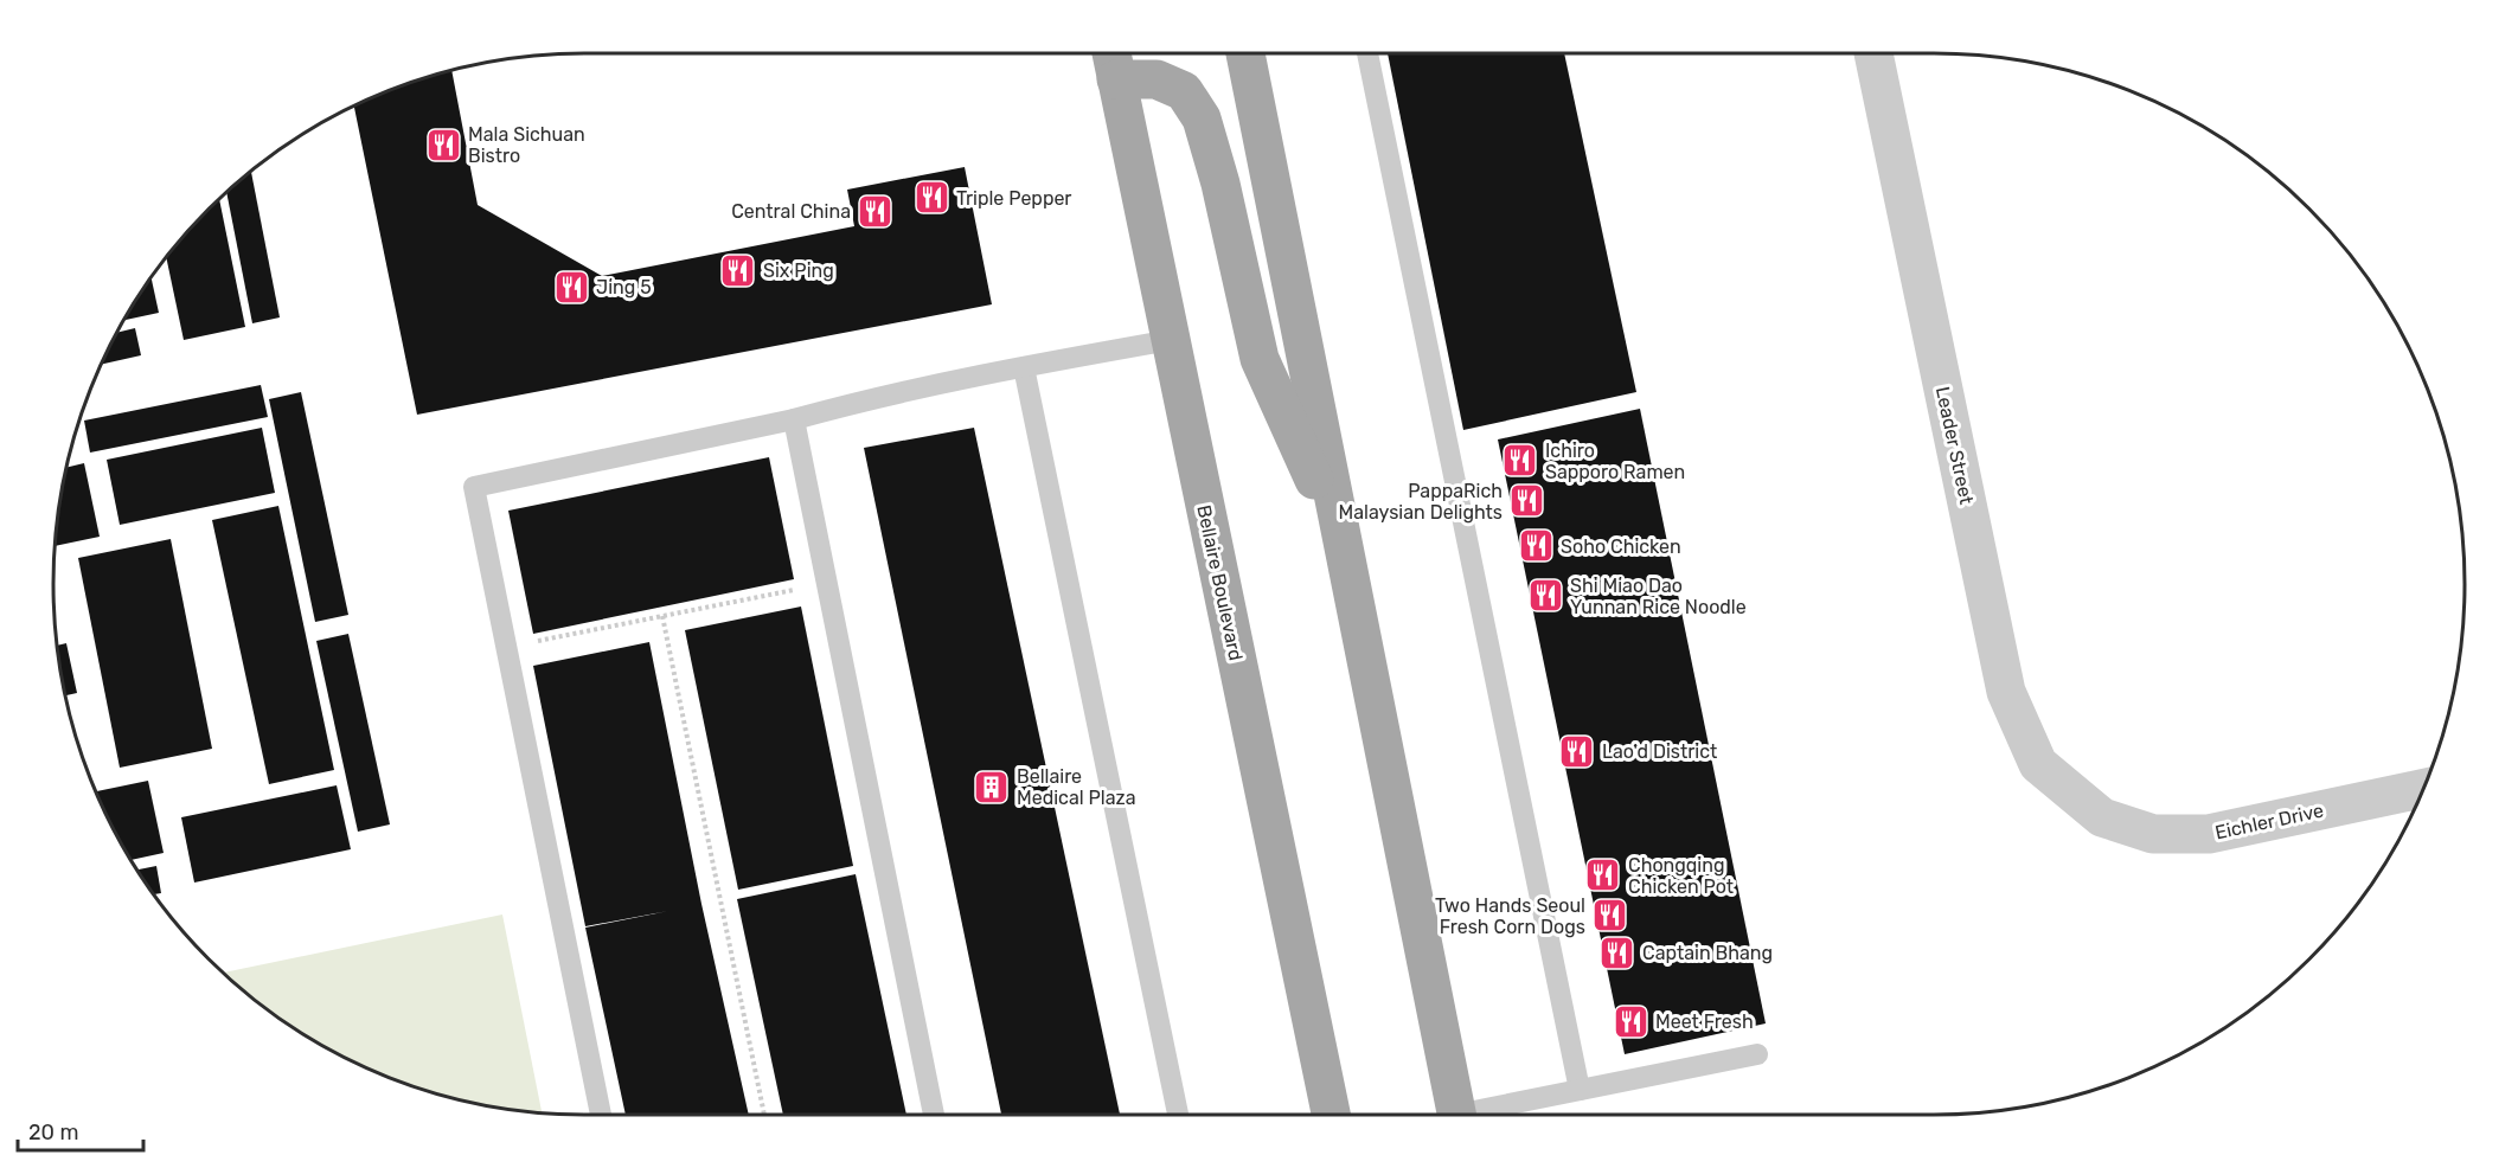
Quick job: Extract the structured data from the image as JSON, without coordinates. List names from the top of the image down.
{
  "streets": {
    "main road": ["Bellaire Boulevard"],
    "street": ["Leader Street", "Eichler Drive"]
  },
  "crossings": [
    ["Leader Street", "Eichler Drive"]
  ],
  "places": {
    "restaurant": [
      "Mala Sichuan Bistro",
      "Triple Pepper",
      "Central China",
      "Six Ping",
      "Jing 5",
      "Ichiro Sapporo Ramen",
      "PappaRich Malaysian Delights",
      "Soho Chicken",
      "Shi Miao Dao Yunnan Rice Noodle",
      "Lao'd District",
      "Chongqing Chicken Pot",
      "Two Hands Seoul Fresh Corn Dogs",
      "Captain Bhang",
      "Meet Fresh"
    ],
    "building": ["Bellaire Medical Plaza"]
  },
  "scale_bar": "20 m"
}
